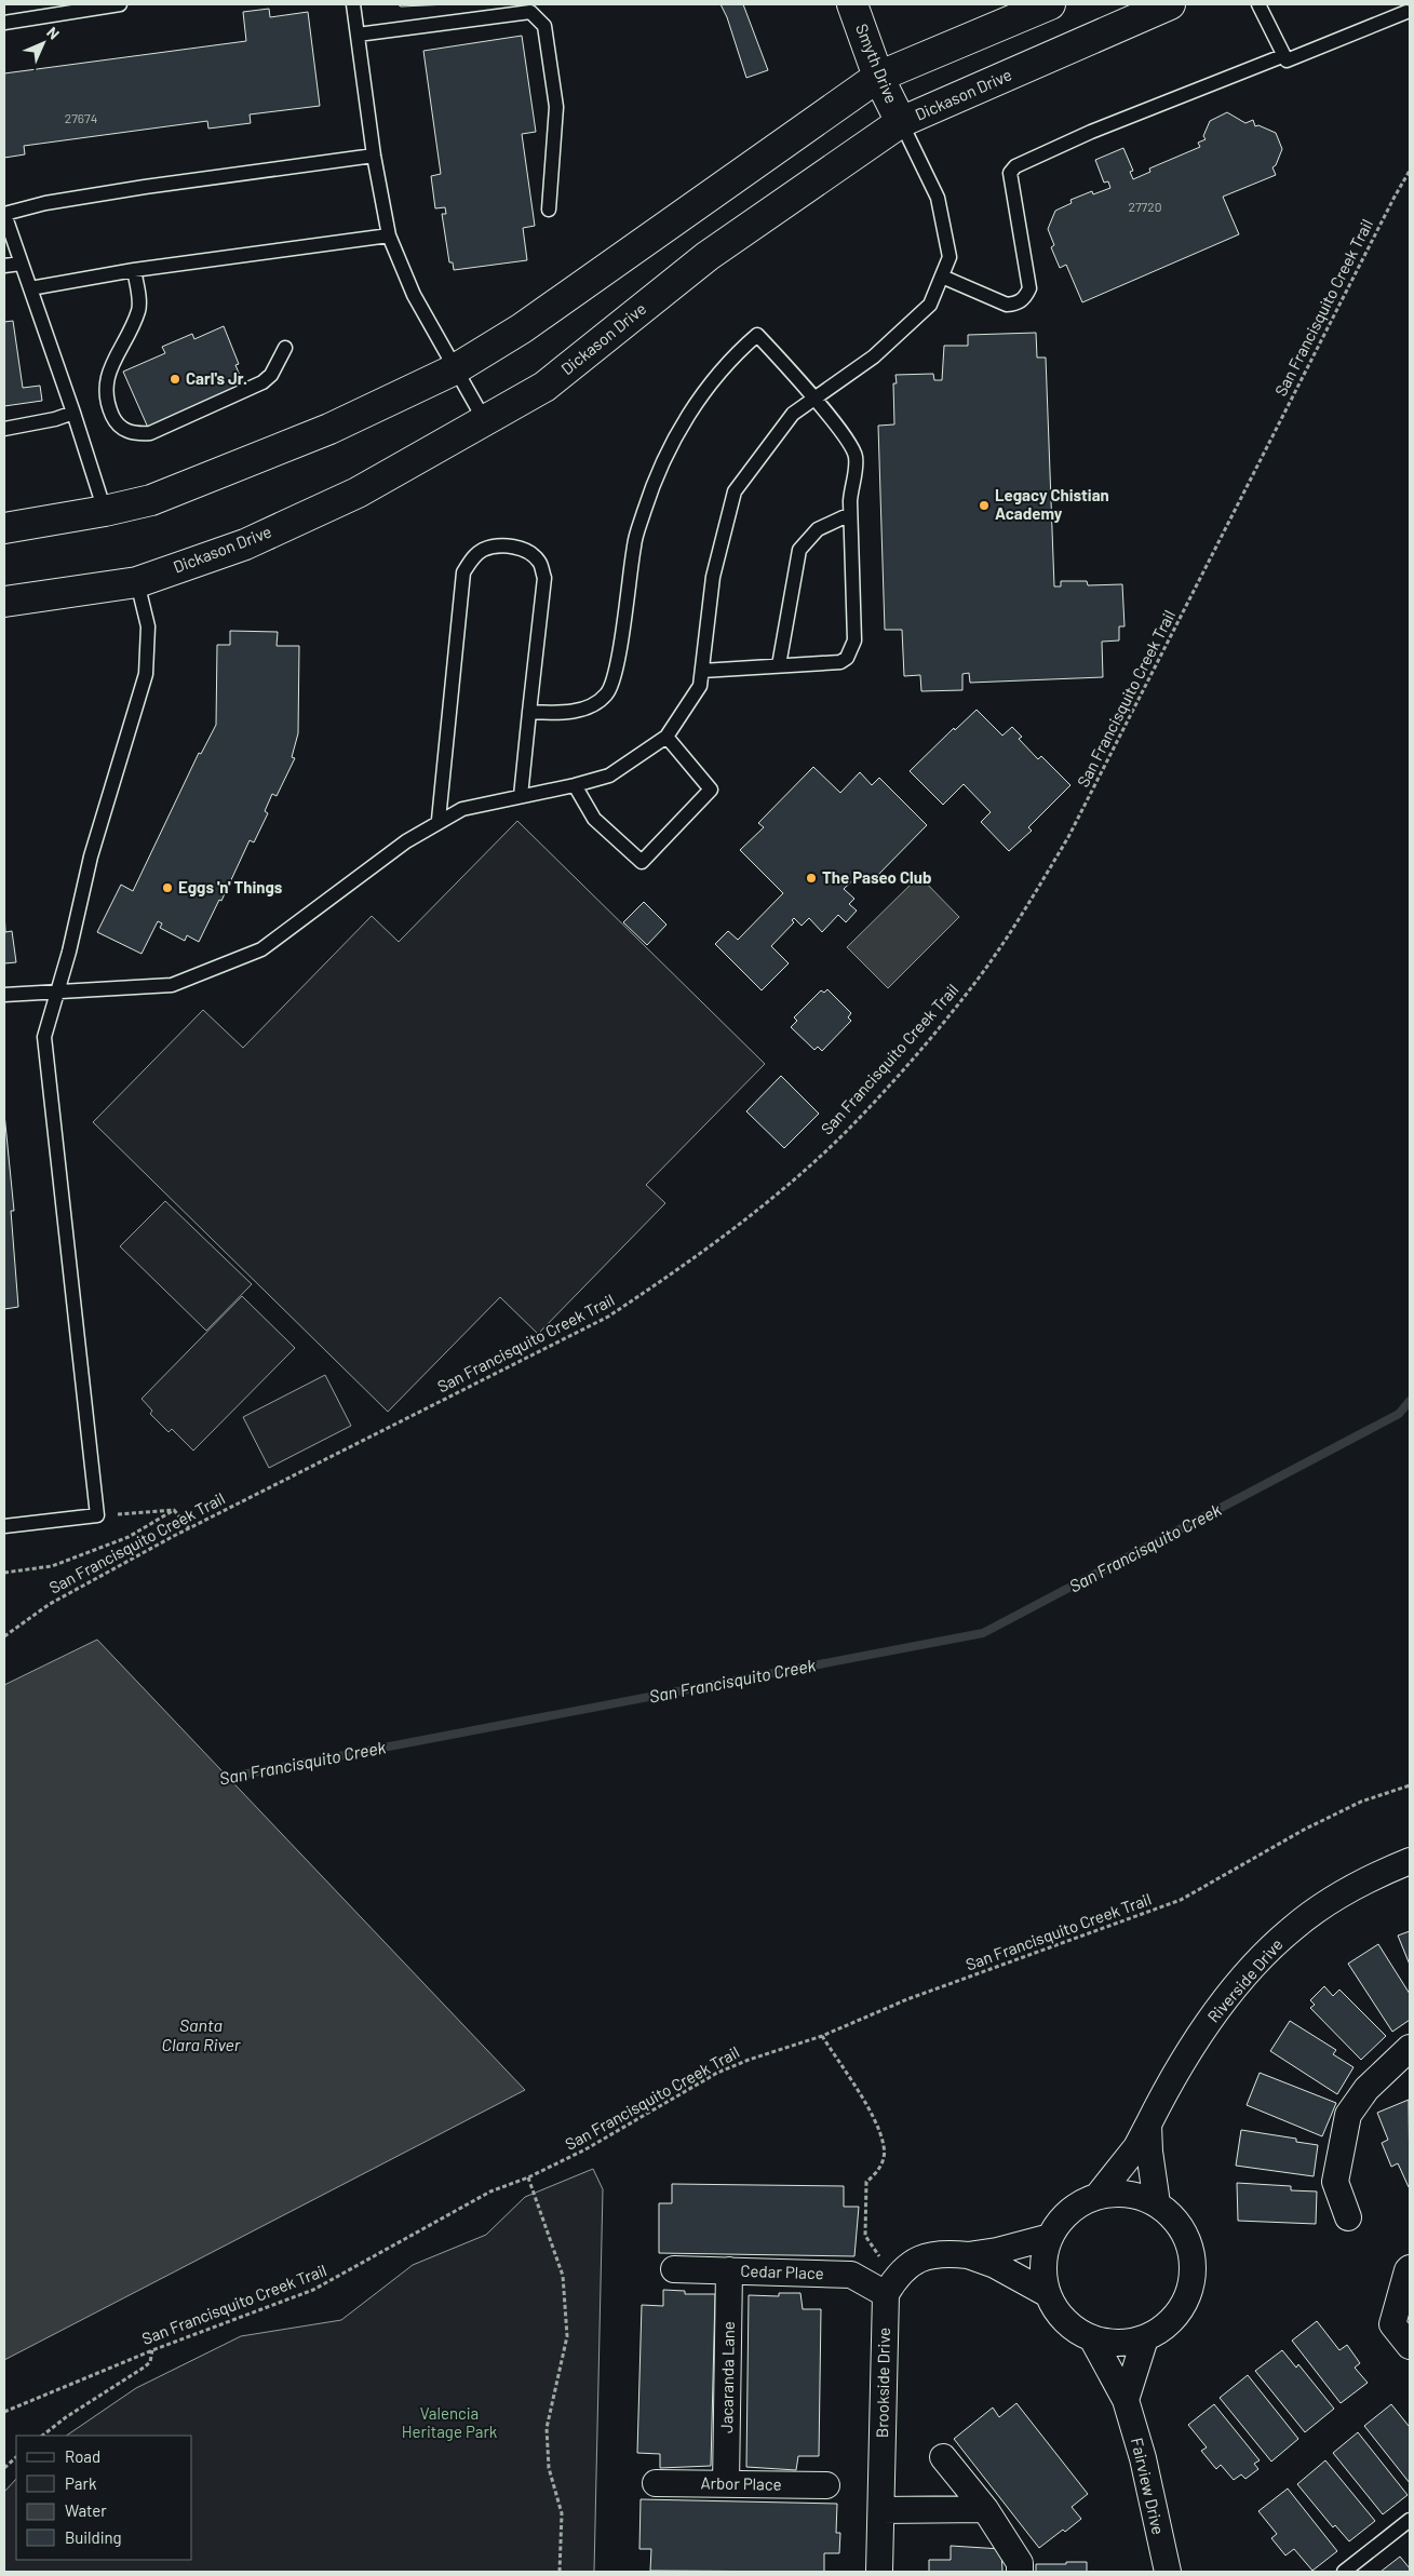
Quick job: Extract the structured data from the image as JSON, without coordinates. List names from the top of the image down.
{
  "streets": {
    "street": [
      "Smyth Drive",
      "Dickason Drive",
      "Riverside Drive",
      "Cedar Place",
      "Jacaranda Lane",
      "Brookside Drive",
      "Arbor Place",
      "Fairview Drive"
    ],
    "path": ["San Francisquito Creek Trail"]
  },
  "crossings": [
    ["Smyth Drive", "Dickason Drive"],
    ["Riverside Drive", "Fairview Drive"],
    ["Cedar Place", "Jacaranda Lane"],
    ["Cedar Place", "Brookside Drive"],
    ["Jacaranda Lane", "Arbor Place"]
  ],
  "water": ["San Francisquito Creek", "Santa Clara River"],
  "parks": ["Valencia Heritage Park"],
  "places": [
    "Carl's Jr.",
    "Legacy Chistian Academy",
    "The Paseo Club",
    "Eggs 'n' Things"
  ],
  "house_numbers": ["27674", "27720"],
  "legend": [
    "Road",
    "Park",
    "Water",
    "Building"
  ],
  "north": "top right"
}
